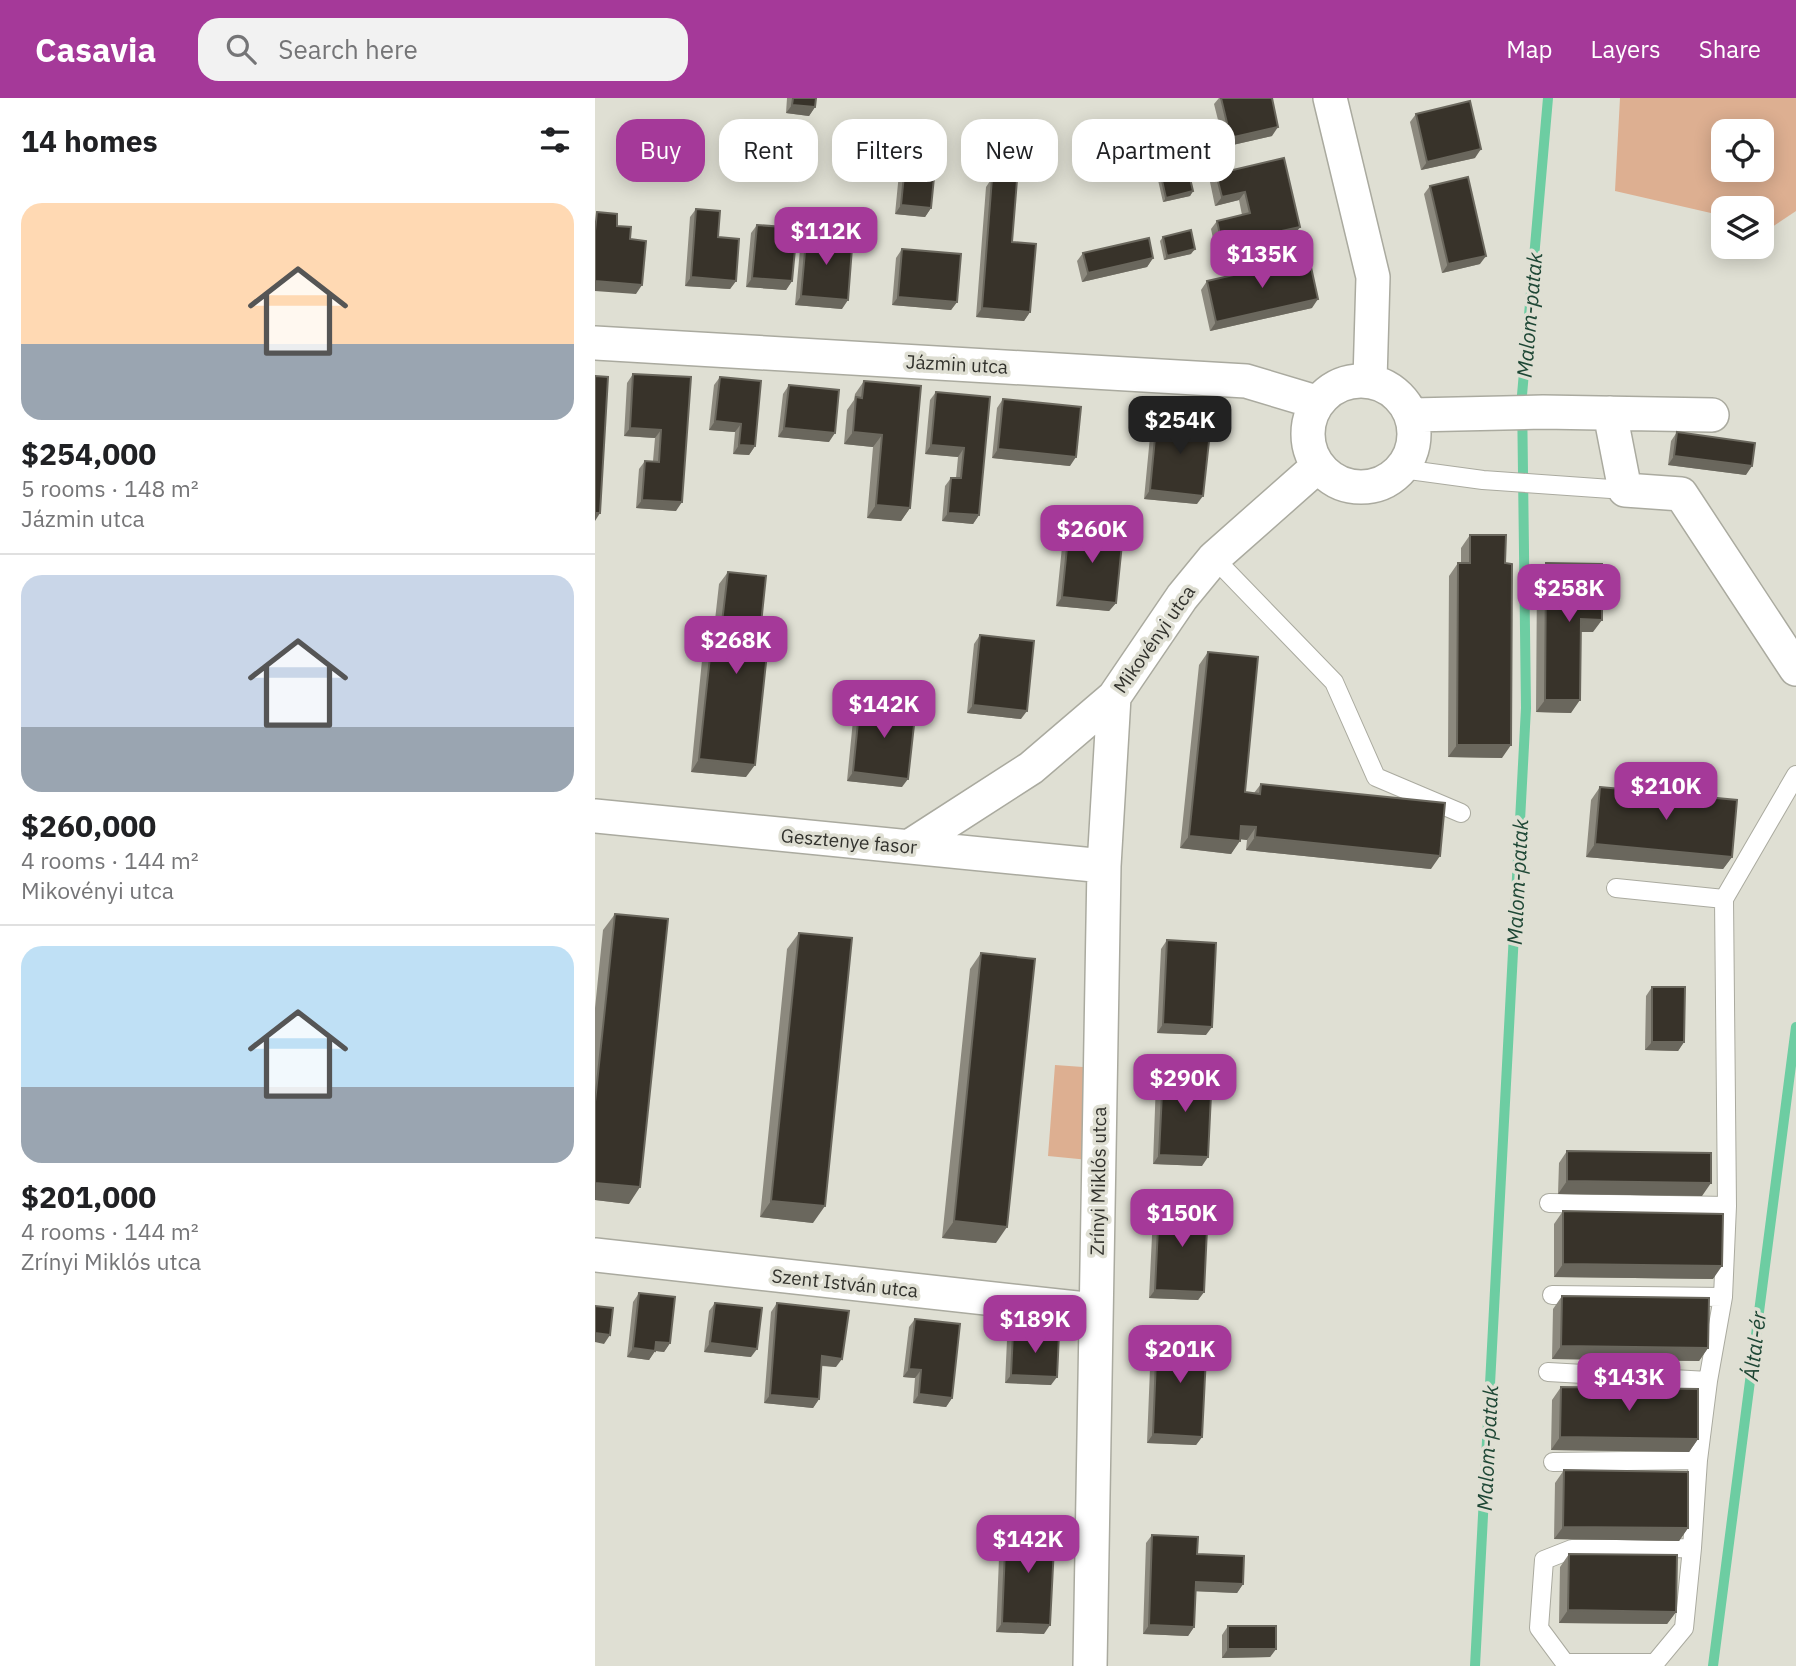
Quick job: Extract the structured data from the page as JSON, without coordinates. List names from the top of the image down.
{
  "streets": {
    "street": [
      "Jázmin utca",
      "Mikovényi utca",
      "Gesztenye fasor",
      "Zrínyi Miklós utca",
      "Szent István utca"
    ]
  },
  "crossings": [
    ["Jázmin utca", "Mikovényi utca"],
    ["Mikovényi utca", "Gesztenye fasor"],
    ["Mikovényi utca", "Zrínyi Miklós utca"],
    ["Gesztenye fasor", "Zrínyi Miklós utca"],
    ["Zrínyi Miklós utca", "Szent István utca"]
  ],
  "water": ["Malom-patak", "Által-ér"],
  "page": {
    "header": "Casavia",
    "search": "Search here",
    "nav": ["Map", "Layers", "Share"],
    "heading": "14 homes",
    "chip": [
      "Buy",
      "Rent",
      "Filters",
      "New",
      "Apartment"
    ],
    "list": [
      {
        "name": "$254,000",
        "note": "5 rooms · 148 m² · Jázmin utca"
      },
      {
        "name": "$260,000",
        "note": "4 rooms · 144 m² · Mikovényi utca"
      },
      {
        "name": "$201,000",
        "note": "4 rooms · 144 m² · Zrínyi Miklós utca"
      }
    ],
    "price": [
      "$112K",
      "$135K",
      "$254K",
      "$260K",
      "$258K",
      "$268K",
      "$142K",
      "$210K",
      "$290K",
      "$150K",
      "$189K",
      "$201K",
      "$143K",
      "$142K"
    ]
  }
}
